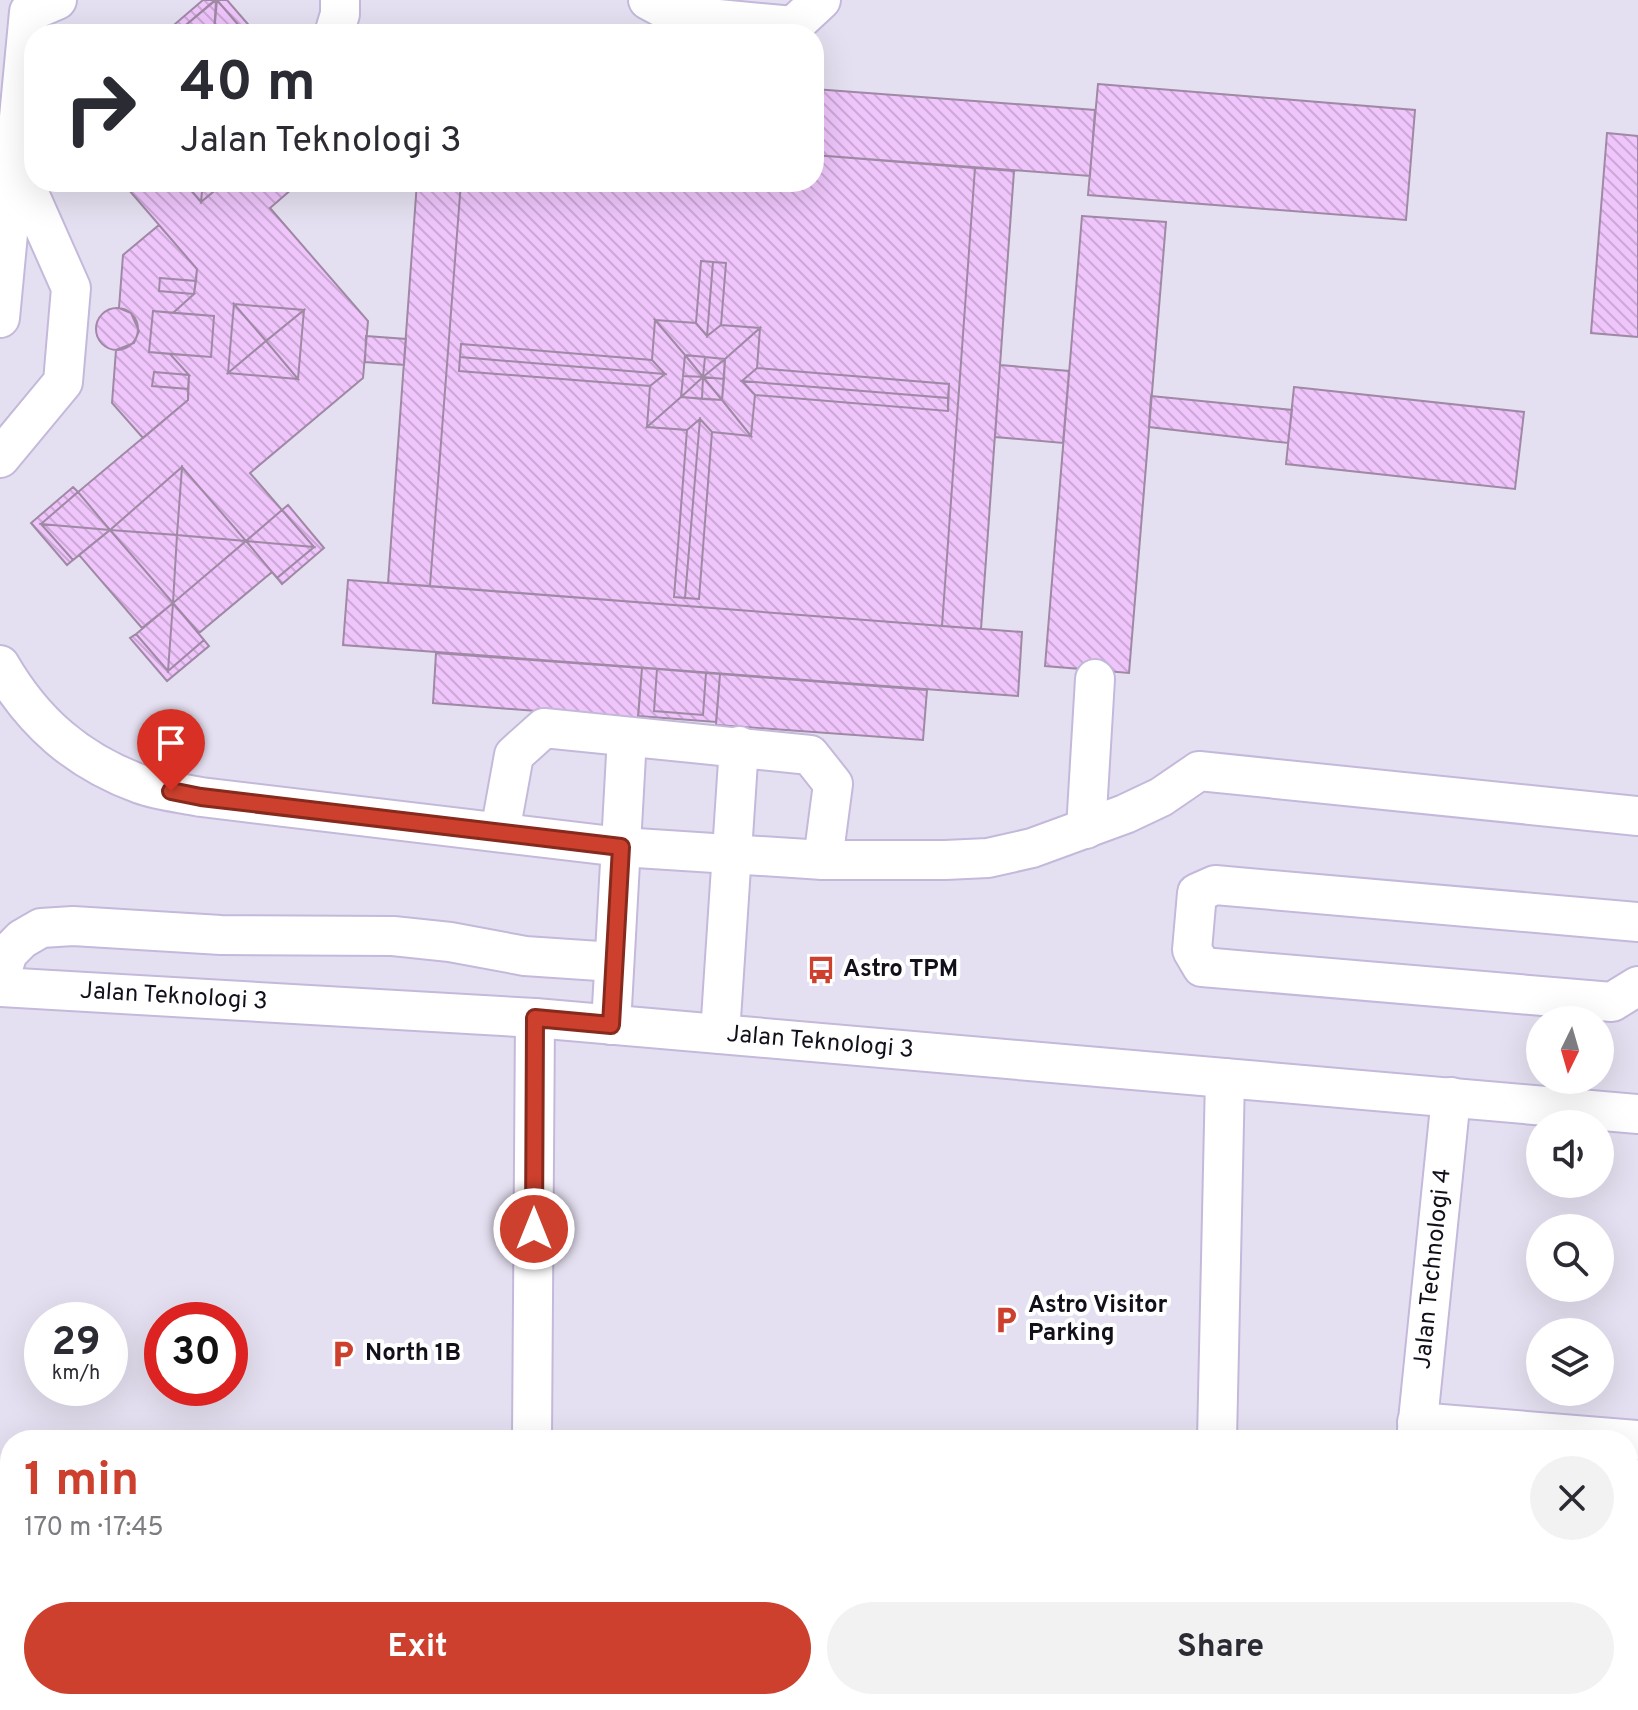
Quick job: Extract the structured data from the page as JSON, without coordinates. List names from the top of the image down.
{
  "streets": {
    "street": ["Jalan Teknologi 3", "Jalan Technologi 4"]
  },
  "crossings": [
    ["Jalan Teknologi 3", "Jalan Technologi 4"]
  ],
  "places": {
    "bus stop": ["Astro TPM"],
    "parking": ["Astro Visitor Parking", "North 1B"]
  },
  "north": "bottom",
  "page": {
    "turn": ["40 m", "Jalan Teknologi 3"],
    "speed": "29 km/h",
    "limit": "30",
    "heading": ["1 min", "170 m · 17:45"],
    "buttons": ["Exit", "Share"]
  }
}
